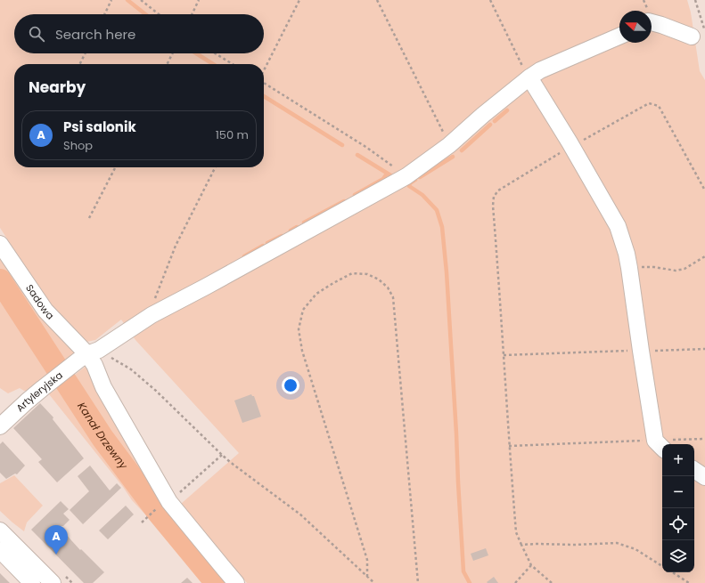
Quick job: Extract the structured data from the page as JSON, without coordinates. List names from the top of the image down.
{
  "streets": {
    "street": ["Sadowa", "Artyleryjska"]
  },
  "crossings": [
    ["Sadowa", "Artyleryjska"]
  ],
  "water": ["Kanał Drzewny"],
  "north": "left",
  "page": {
    "search": "Search here",
    "heading": "Nearby",
    "list": [
      {
        "mark": "A",
        "name": "Psi salonik",
        "note": "Shop",
        "value": "150 m"
      }
    ],
    "map_buttons": ["+", "−"],
    "pins": "A"
  }
}
